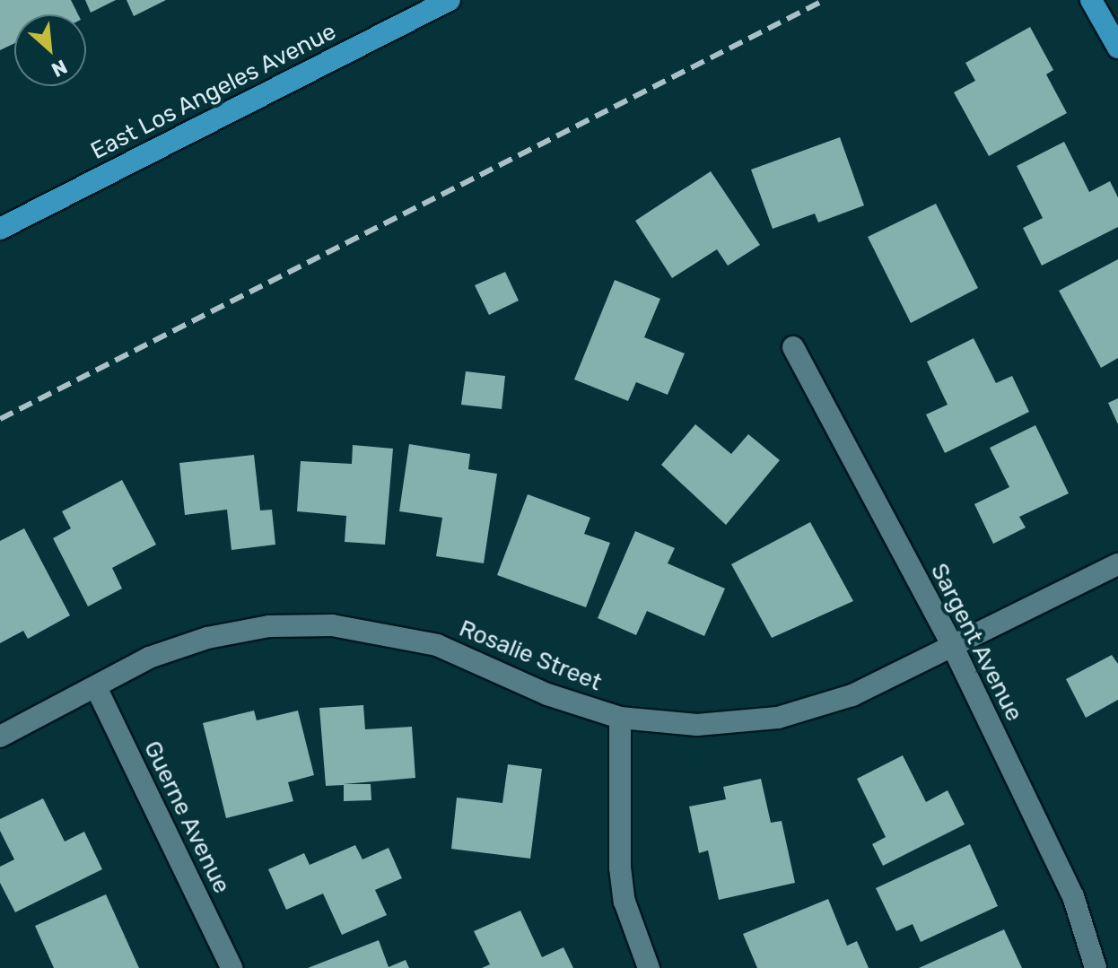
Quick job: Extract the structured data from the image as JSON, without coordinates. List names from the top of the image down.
{
  "streets": {
    "main road": ["East Los Angeles Avenue"],
    "street": ["Sargent Avenue", "Rosalie Street", "Guerne Avenue"]
  },
  "crossings": [
    ["Sargent Avenue", "Rosalie Street"],
    ["Rosalie Street", "Guerne Avenue"]
  ],
  "north": "bottom right"
}
